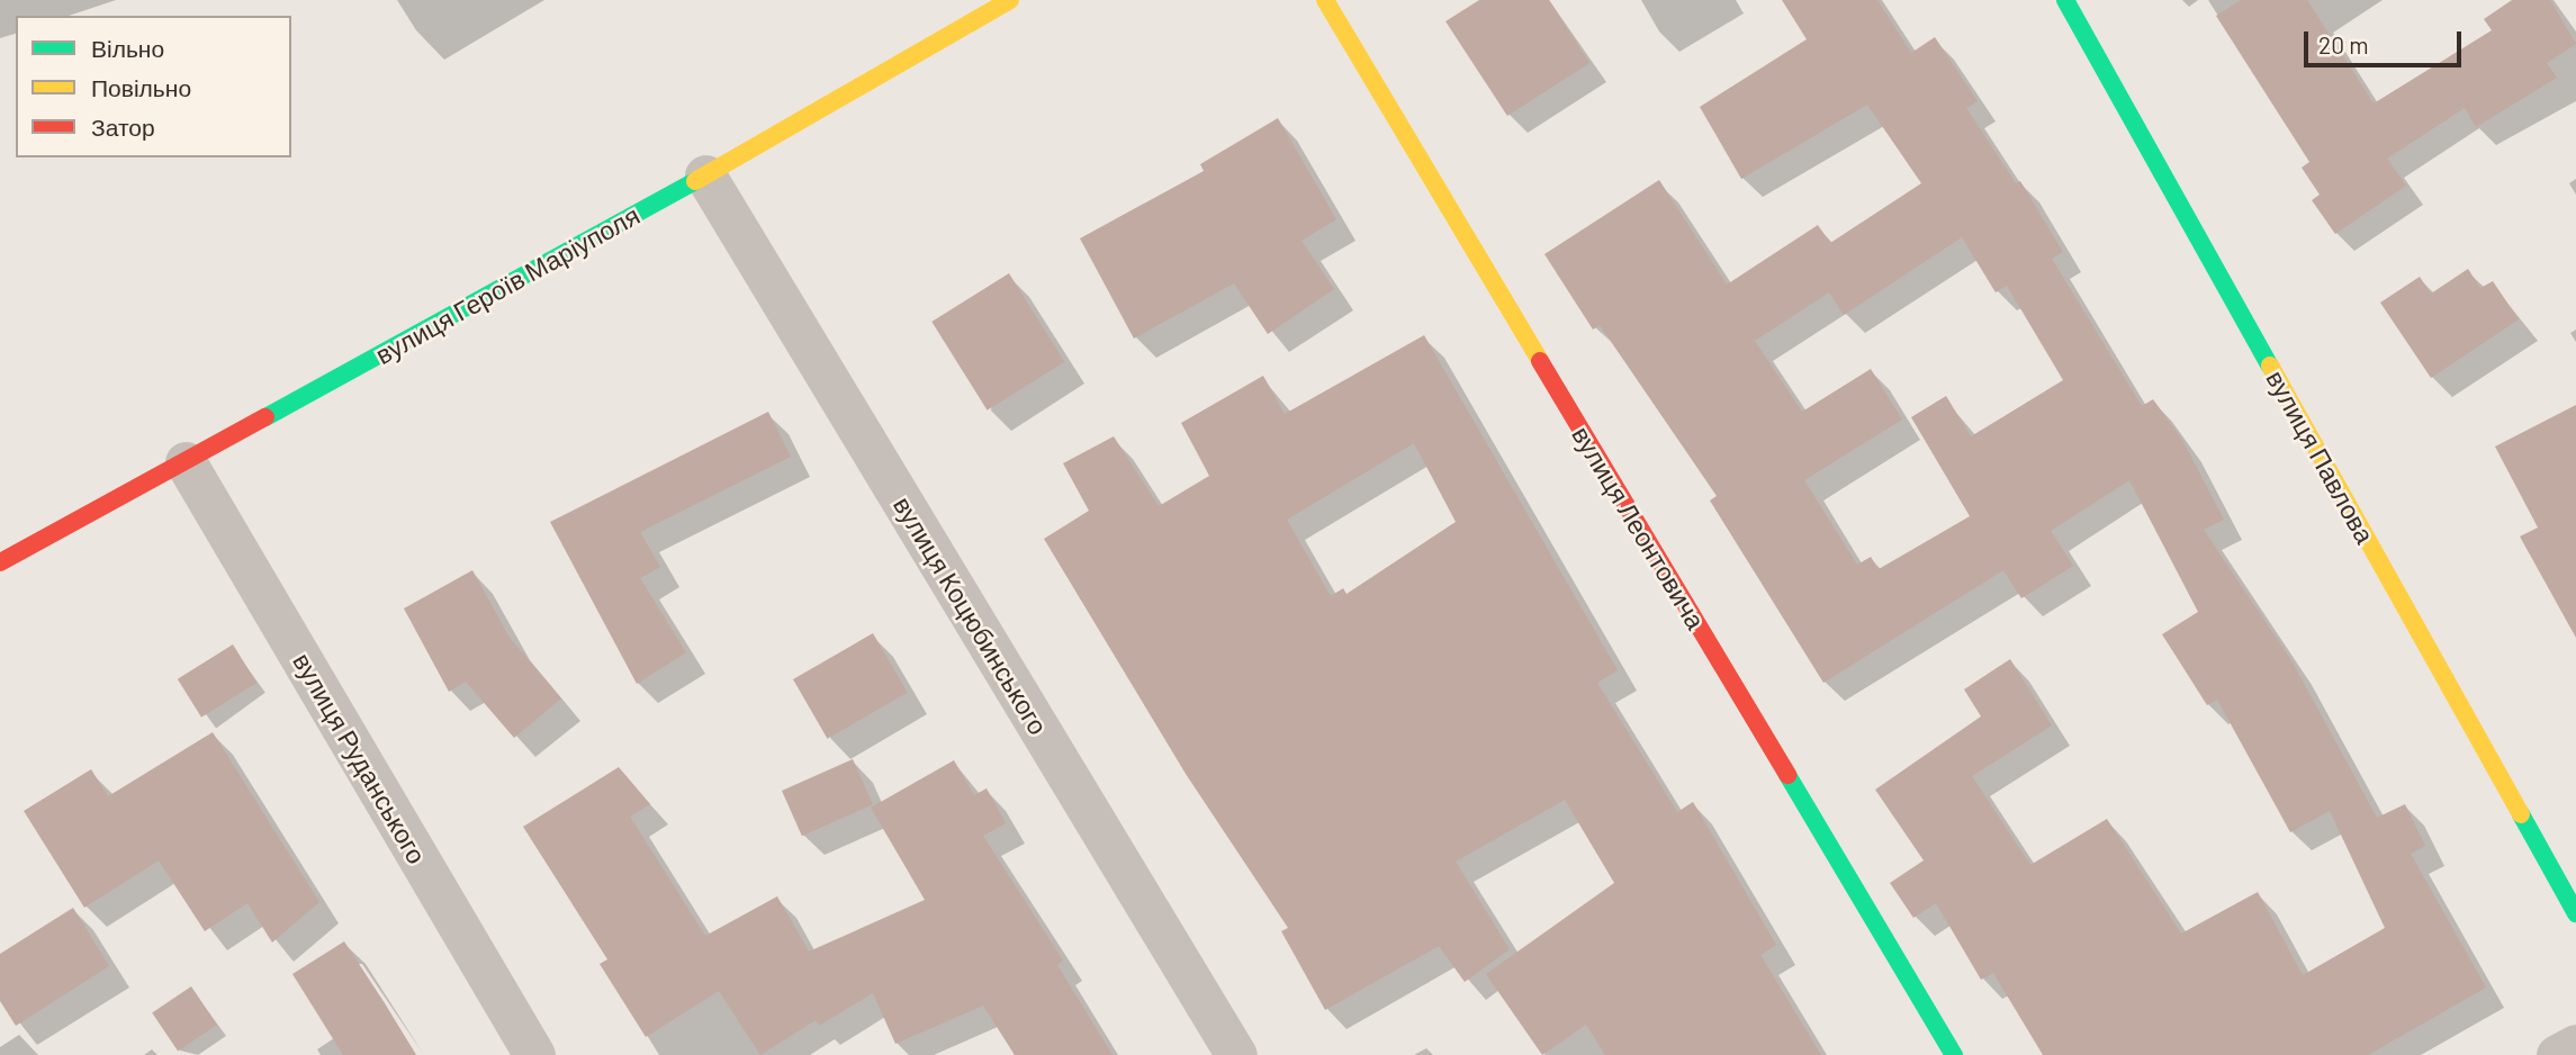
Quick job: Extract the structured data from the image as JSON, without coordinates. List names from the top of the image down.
{
  "streets": {
    "street": [
      "вулиця Героїв Маріуполя",
      "вулиця Павлова",
      "вулиця Леонтовича",
      "вулиця Коцюбинського",
      "вулиця Руданського"
    ]
  },
  "crossings": [
    ["вулиця Героїв Маріуполя", "вулиця Коцюбинського"],
    ["вулиця Героїв Маріуполя", "вулиця Руданського"]
  ],
  "legend": ["Вільно", "Повільно", "Затор"],
  "scale_bar": "20 m"
}
